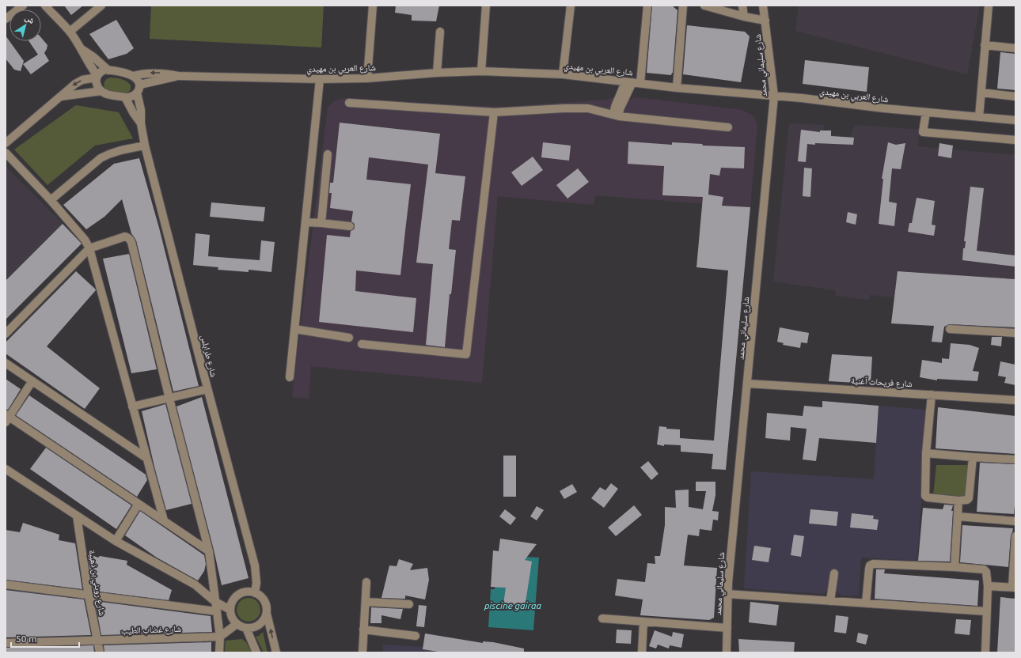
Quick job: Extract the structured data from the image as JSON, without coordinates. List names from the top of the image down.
{
  "streets": {
    "street": [
      "شارع سليماني محمد",
      "شارع العربي بن مهيدي",
      "شارع طرابلس",
      "شارع فريحات ٱغنية",
      "شارع رويني بن ذهيبة",
      "شارع غضاب الطيب"
    ]
  },
  "crossings": [
    ["شارع سليماني محمد", "شارع العربي بن مهيدي"],
    ["شارع سليماني محمد", "شارع فريحات ٱغنية"],
    ["شارع العربي بن مهيدي", "شارع طرابلس"],
    ["شارع رويني بن ذهيبة", "شارع غضاب الطيب"]
  ],
  "water": ["piscine gairaa"],
  "scale_bar": "50 m",
  "north": "top right"
}
